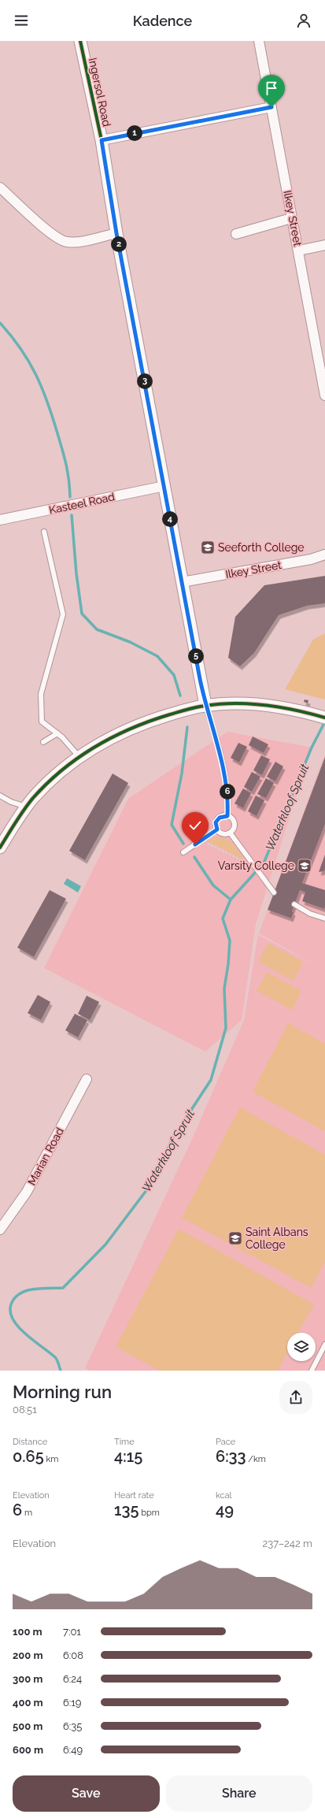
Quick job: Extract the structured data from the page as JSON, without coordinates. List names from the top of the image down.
{
  "streets": {
    "street": [
      "Ingersol Road",
      "Ilkey Street",
      "Kasteel Road",
      "Marian Road"
    ]
  },
  "crossings": [
    ["Ingersol Road", "Ilkey Street"],
    ["Ingersol Road", "Kasteel Road"]
  ],
  "water": ["Waterkloof Spruit"],
  "places": {
    "school or university": ["Seeforth College", "Varsity College", "Saint Albans College"]
  },
  "page": {
    "header": "Kadence",
    "pins": [
      "1",
      "2",
      "3",
      "4",
      "5",
      "6"
    ],
    "heading": ["Morning run", "08:51"],
    "stats": [
      ["Distance", "0.65 km"],
      ["Time", "4:15"],
      ["Pace", "6:33 /km"],
      ["Elevation", "6 m"],
      ["Heart rate", "135 bpm"],
      ["kcal", "49"]
    ],
    "chart": ["Elevation", "237–242 m"],
    "list": [
      {
        "name": "100 m",
        "note": "7:01"
      },
      {
        "name": "200 m",
        "note": "6:08"
      },
      {
        "name": "300 m",
        "note": "6:24"
      },
      {
        "name": "400 m",
        "note": "6:19"
      },
      {
        "name": "500 m",
        "note": "6:35"
      },
      {
        "name": "600 m",
        "note": "6:49"
      }
    ],
    "buttons": ["Save", "Share"]
  }
}
